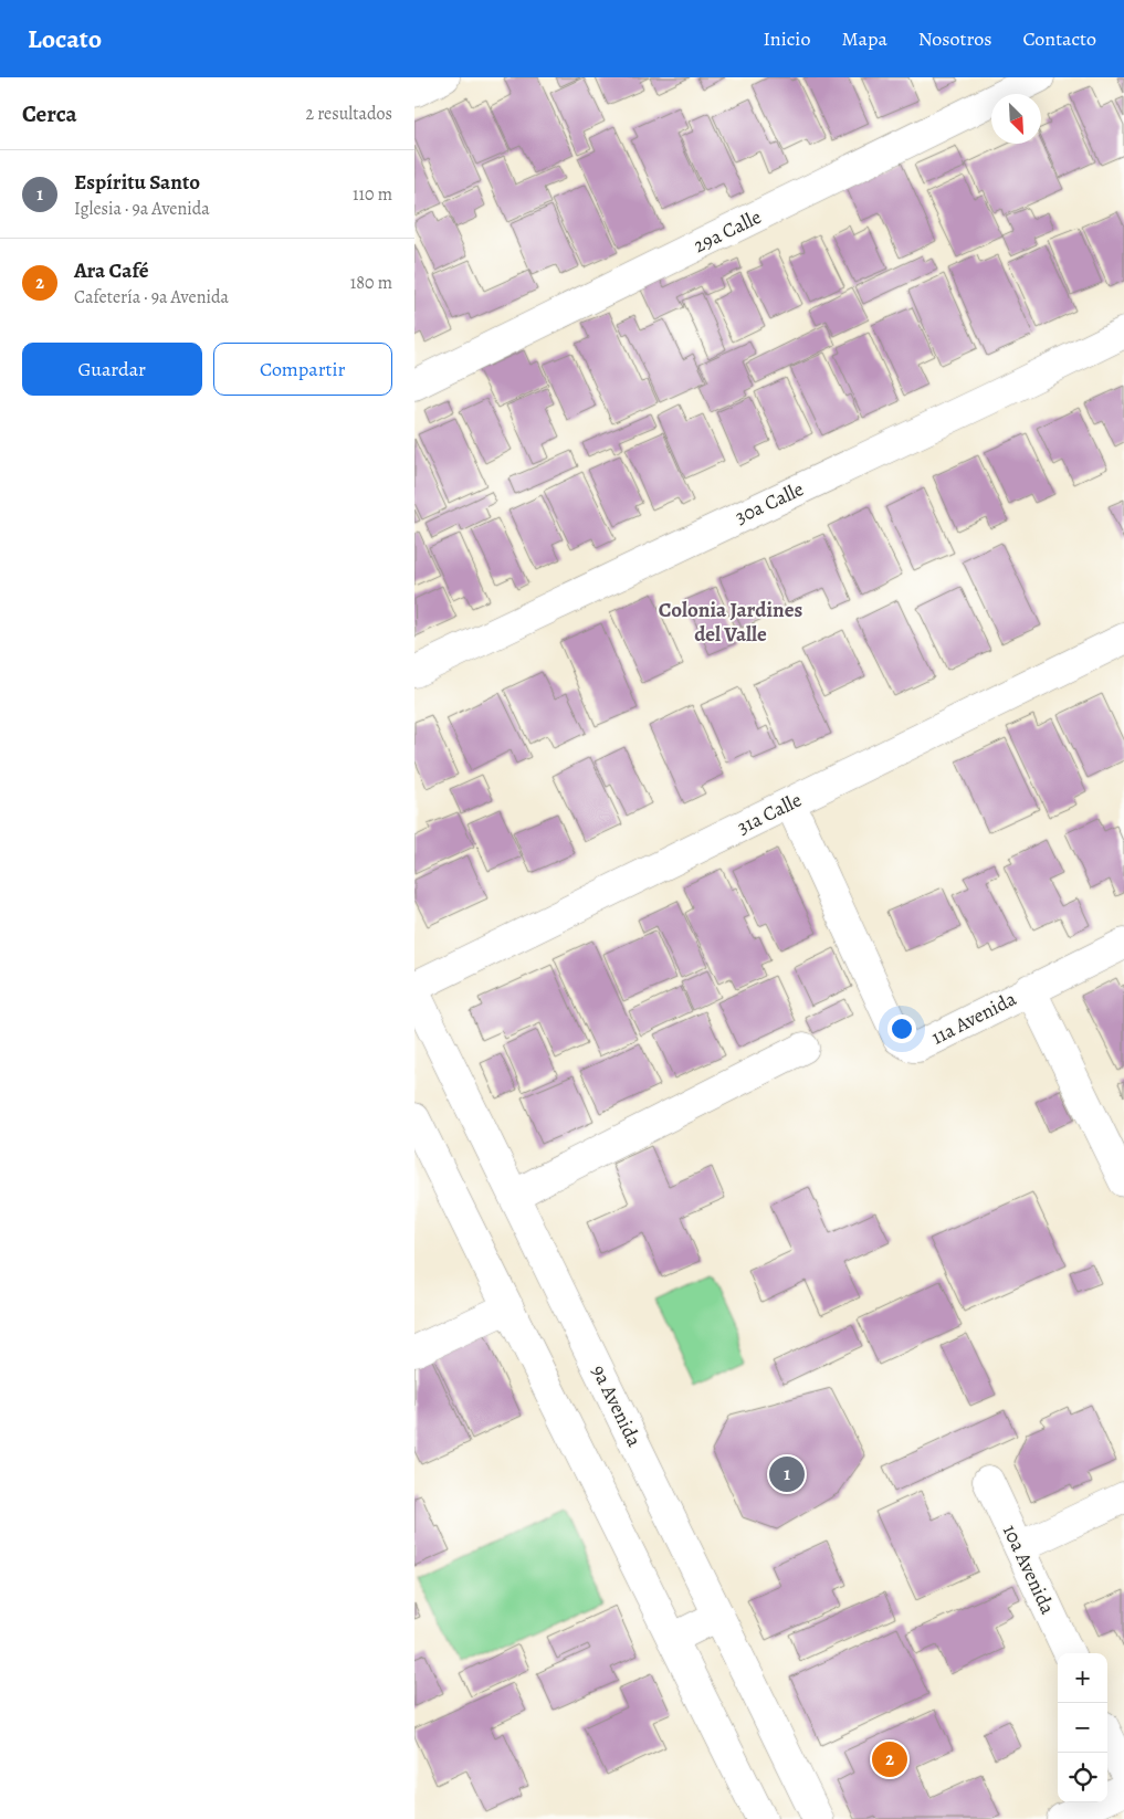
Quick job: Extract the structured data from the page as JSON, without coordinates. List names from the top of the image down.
{
  "streets": {
    "street": [
      "29a Calle",
      "30a Calle",
      "31a Calle",
      "11a Avenida",
      "9a Avenida",
      "10a Avenida"
    ]
  },
  "crossings": [
    ["31a Calle", "11a Avenida"]
  ],
  "districts": ["Colonia Jardines del Valle"],
  "north": "bottom right",
  "page": {
    "header": "Locato",
    "nav": [
      "Inicio",
      "Mapa",
      "Nosotros",
      "Contacto"
    ],
    "heading": ["Cerca", "2 resultados"],
    "list": [
      {
        "mark": "1",
        "name": "Espíritu Santo",
        "note": "Iglesia · 9a Avenida",
        "value": "110 m"
      },
      {
        "mark": "2",
        "name": "Ara Café",
        "note": "Cafetería · 9a Avenida",
        "value": "180 m"
      }
    ],
    "buttons": ["Guardar", "Compartir"],
    "pins": ["1", "2"],
    "map_buttons": ["+", "−"]
  }
}
